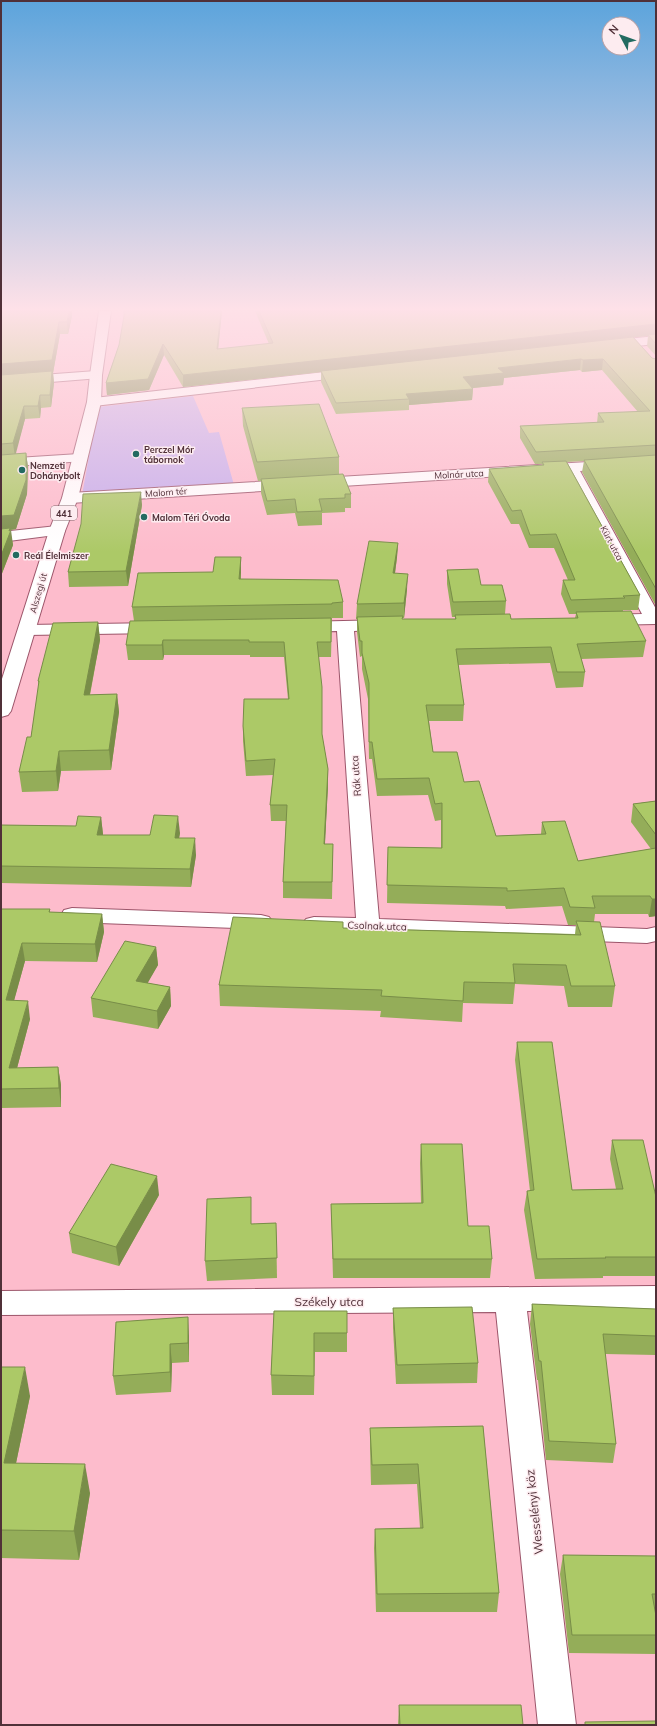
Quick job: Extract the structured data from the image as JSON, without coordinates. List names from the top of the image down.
{
  "streets": {
    "street": [
      "Molnár utca",
      "Malom tér",
      "441",
      "Kürt utca",
      "Alszegi út",
      "Rák utca",
      "Csolnak utca",
      "Székely utca",
      "Wesselényi köz"
    ]
  },
  "crossings": [
    ["Molnár utca", "Malom tér"],
    ["Molnár utca", "Kürt utca"],
    ["Malom tér", "Alszegi út"],
    ["Rák utca", "Csolnak utca"],
    ["Székely utca", "Wesselényi köz"]
  ],
  "places": [
    "Perczel Mór tábornok",
    "Nemzeti Dohánybolt",
    "Malom Téri Óvoda",
    "Reál Élelmiszer"
  ],
  "north": "top left"
}
